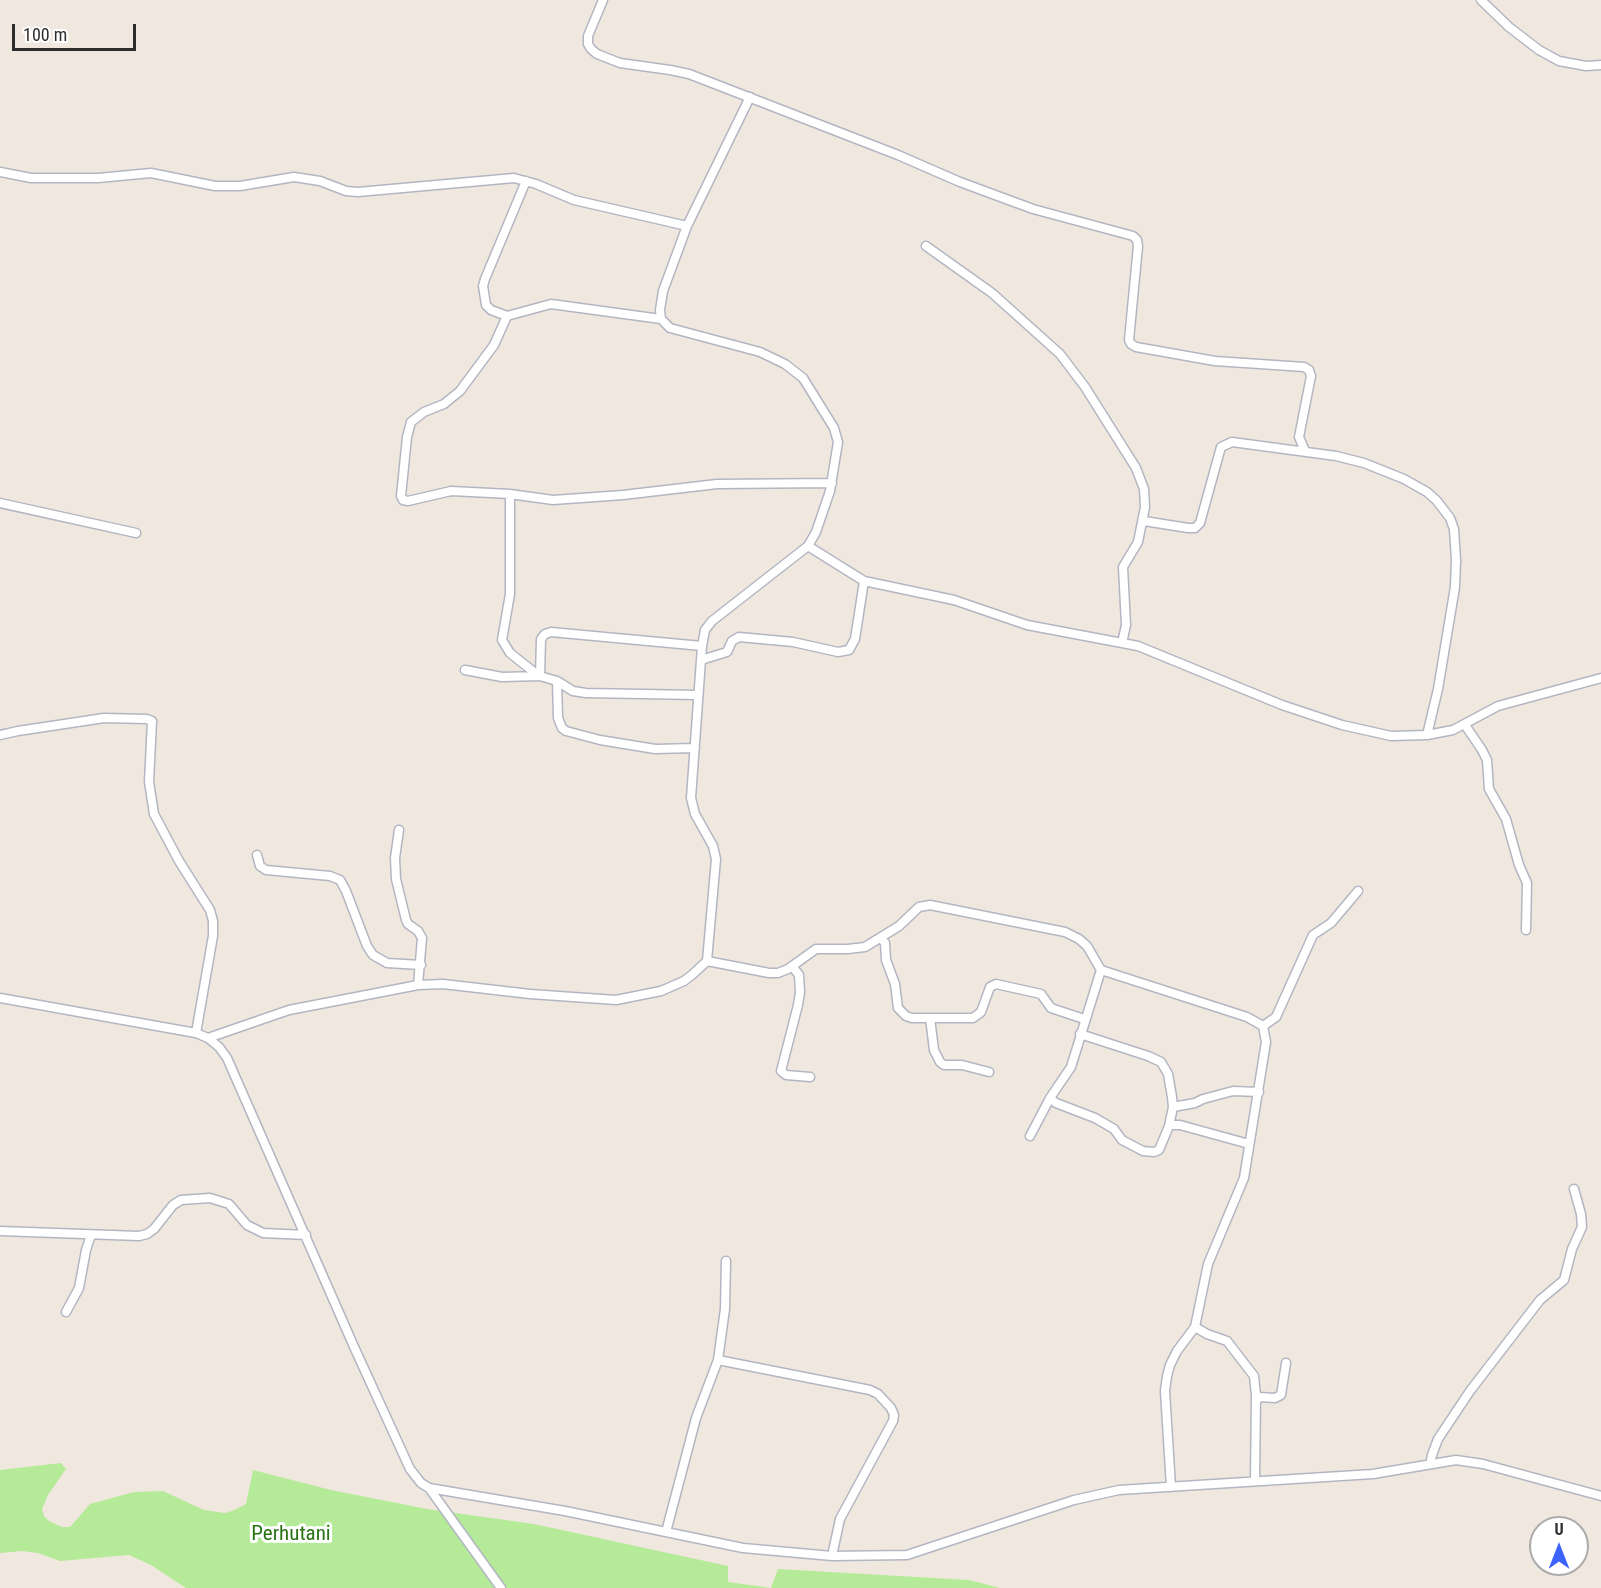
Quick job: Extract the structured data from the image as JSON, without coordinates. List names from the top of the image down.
{
  "parks": ["Perhutani"],
  "scale_bar": "100 m",
  "north": "top"
}
